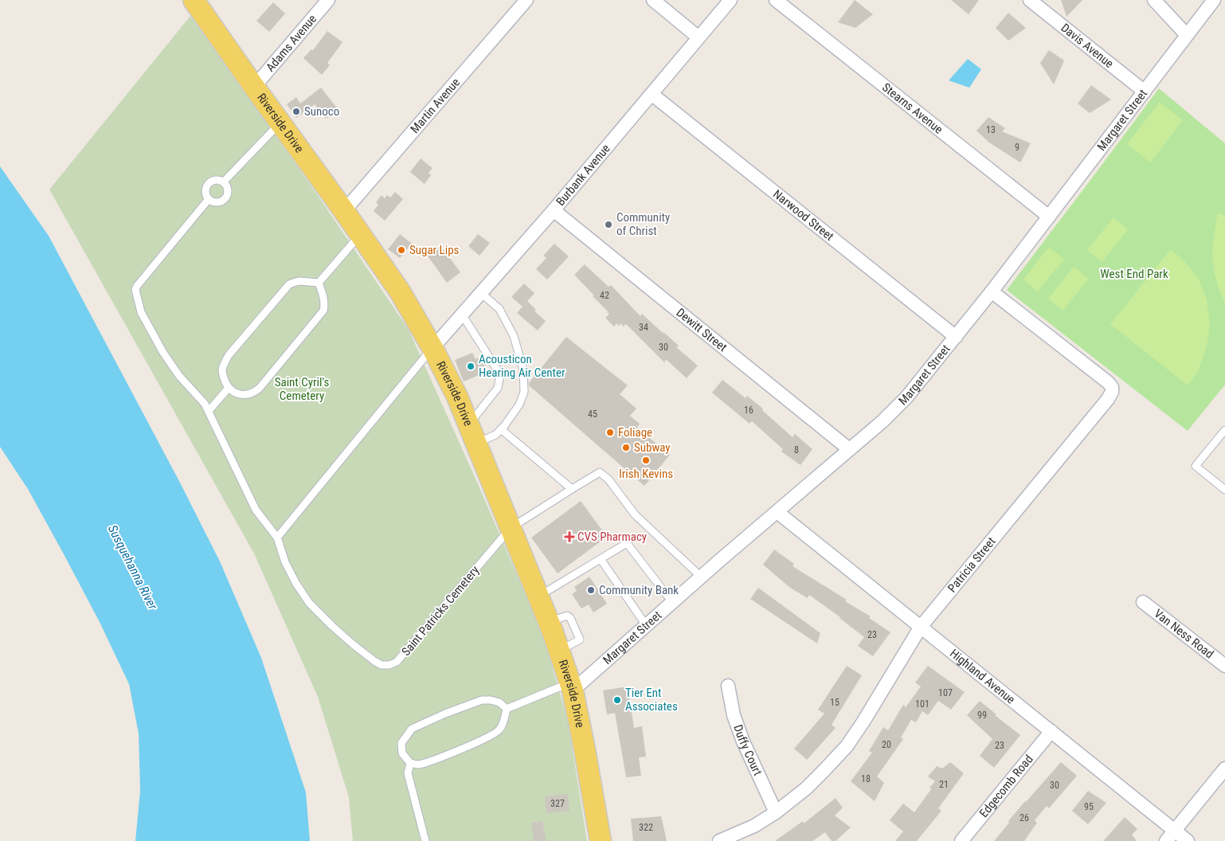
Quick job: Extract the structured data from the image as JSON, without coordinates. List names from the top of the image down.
{
  "streets": {
    "main road": ["Riverside Drive"],
    "street": [
      "Adams Avenue",
      "Davis Avenue",
      "Martin Avenue",
      "Stearns Avenue",
      "Margaret Street",
      "Burbank Avenue",
      "Narwood Street",
      "Dewitt Street",
      "Patricia Street",
      "Van Ness Road",
      "Highland Avenue",
      "Duffy Court",
      "Edgecomb Road"
    ],
    "lane": ["Saint Patricks Cemetery"]
  },
  "crossings": [
    ["Adams Avenue", "Riverside Drive"],
    ["Davis Avenue", "Margaret Street"],
    ["Martin Avenue", "Riverside Drive"],
    ["Stearns Avenue", "Margaret Street"],
    ["Margaret Street", "Riverside Drive"],
    ["Margaret Street", "Narwood Street"],
    ["Margaret Street", "Dewitt Street"],
    ["Margaret Street", "Patricia Street"],
    ["Margaret Street", "Saint Patricks Cemetery"],
    ["Margaret Street", "Highland Avenue"],
    ["Riverside Drive", "Burbank Avenue"],
    ["Riverside Drive", "Saint Patricks Cemetery"],
    ["Burbank Avenue", "Narwood Street"],
    ["Burbank Avenue", "Dewitt Street"],
    ["Patricia Street", "Highland Avenue"],
    ["Patricia Street", "Duffy Court"],
    ["Highland Avenue", "Edgecomb Road"]
  ],
  "water": ["Susquehanna River"],
  "parks": ["West End Park", "Saint Cyril's Cemetery"],
  "places": {
    "other": [
      "Sunoco",
      "Community of Christ",
      "Sugar Lips",
      "Acousticon Hearing Air Center",
      "Foliage",
      "Subway",
      "Irish Kevins",
      "Community Bank",
      "Tier Ent Associates"
    ],
    "health": ["CVS Pharmacy"]
  },
  "house_numbers": [
    "13",
    "9",
    "42",
    "34",
    "30",
    "16",
    "45",
    "8",
    "23",
    "107",
    "15",
    "101",
    "99",
    "20",
    "23",
    "18",
    "21",
    "30",
    "327",
    "95",
    "26",
    "322"
  ]
}
